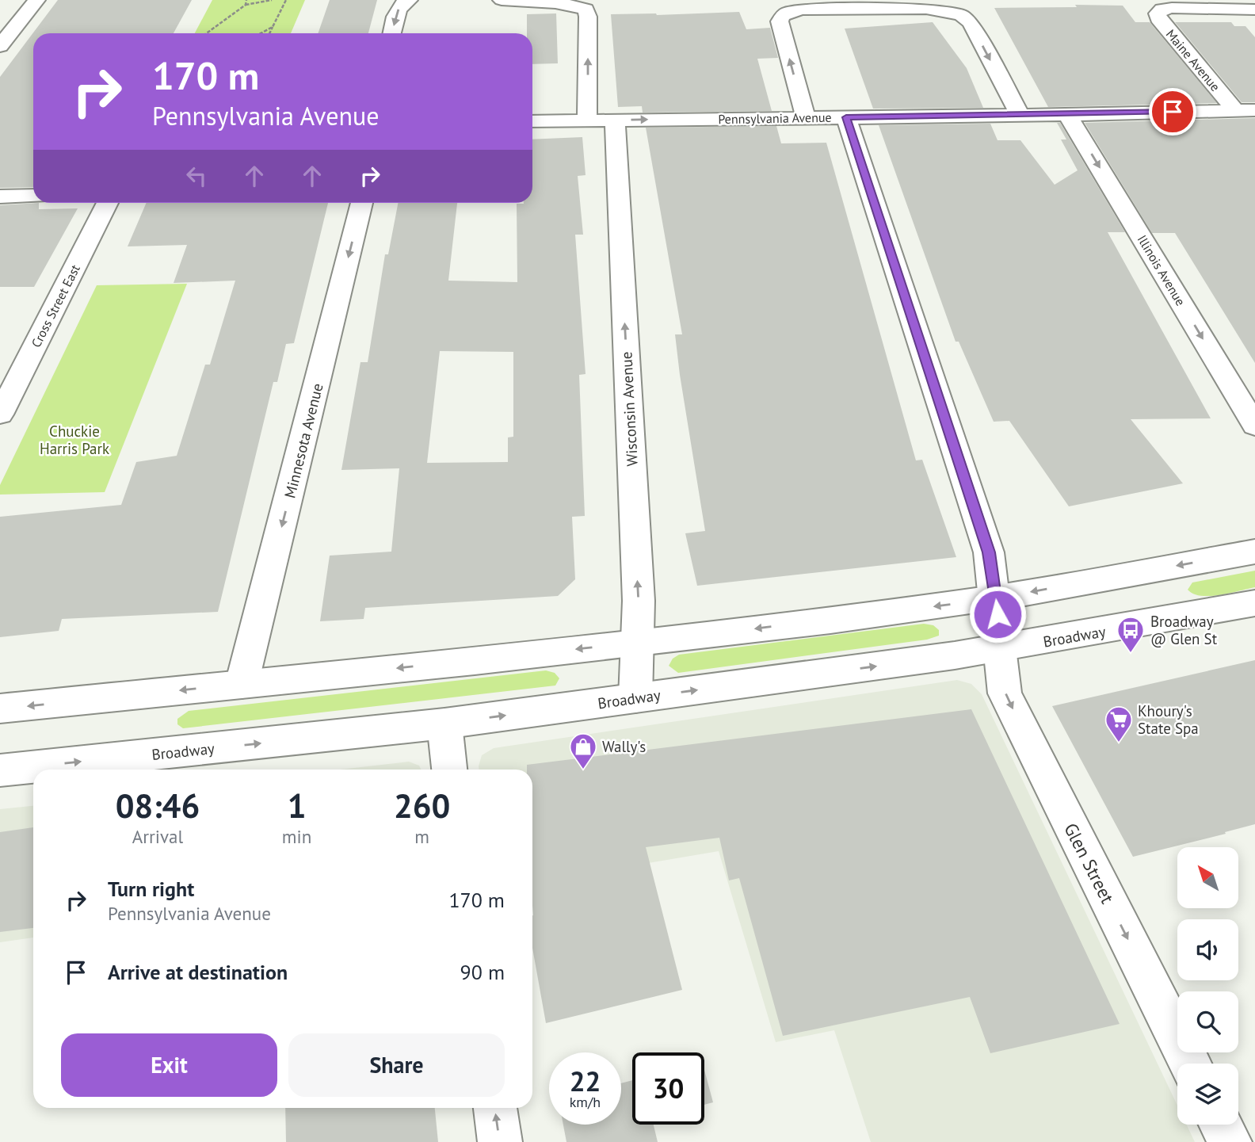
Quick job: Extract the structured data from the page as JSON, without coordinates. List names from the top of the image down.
{
  "streets": {
    "street": [
      "Maine Avenue",
      "Pennsylvania Avenue",
      "Illinois Avenue",
      "Cross Street East",
      "Wisconsin Avenue",
      "Minnesota Avenue",
      "Broadway",
      "Glen Street"
    ]
  },
  "crossings": [
    ["Maine Avenue", "Pennsylvania Avenue"],
    ["Pennsylvania Avenue", "Illinois Avenue"],
    ["Pennsylvania Avenue", "Wisconsin Avenue"],
    ["Pennsylvania Avenue", "Glen Street"],
    ["Wisconsin Avenue", "Broadway"],
    ["Broadway", "Glen Street"]
  ],
  "one_way": [
    "Illinois Avenue",
    "Wisconsin Avenue",
    "Minnesota Avenue",
    "Glen Street"
  ],
  "parks": ["Chuckie Harris Park"],
  "places": {
    "bus stop": ["Broadway @ Glen St"],
    "supermarket": ["Khoury's State Spa"],
    "shop": ["Wally's"]
  },
  "north": "top left",
  "page": {
    "turn": ["170 m", "Pennsylvania Avenue"],
    "eta": [
      "08:46",
      "Arrival",
      "1",
      "min",
      "260",
      "m"
    ],
    "list": [
      {
        "name": "Turn right",
        "note": "Pennsylvania Avenue",
        "value": "170 m"
      },
      {
        "name": "Arrive at destination",
        "value": "90 m"
      }
    ],
    "buttons": ["Exit", "Share"],
    "speed": "22 km/h",
    "limit": "30"
  }
}
